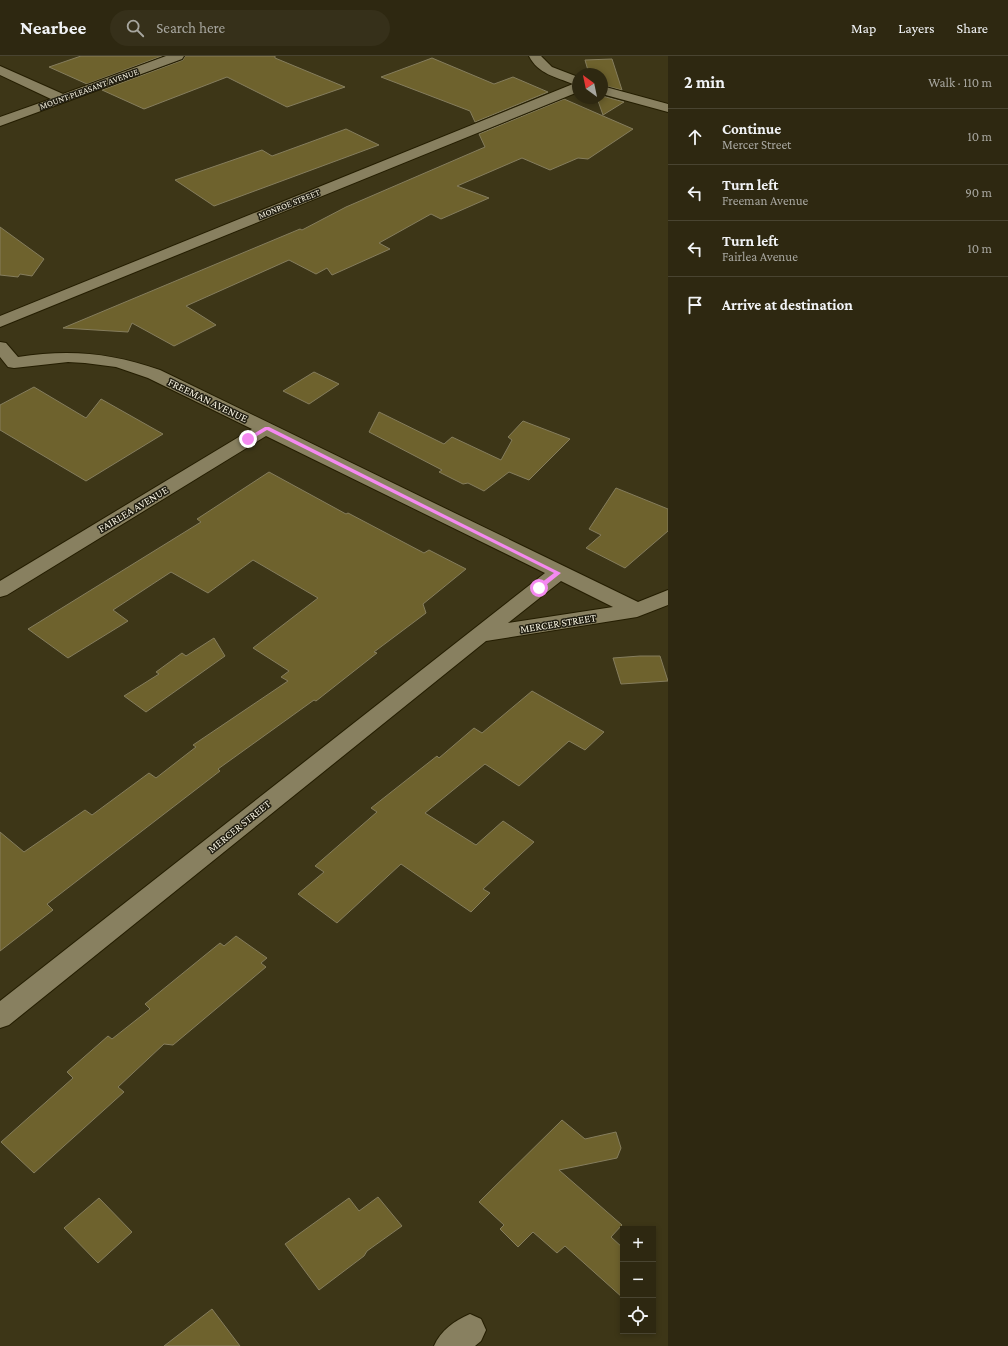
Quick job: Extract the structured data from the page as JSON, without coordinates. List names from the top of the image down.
{
  "streets": {
    "street": [
      "MOUNT PLEASANT AVENUE",
      "MONROE STREET",
      "FREEMAN AVENUE",
      "FAIRLEA AVENUE",
      "MERCER STREET"
    ]
  },
  "crossings": [
    ["FREEMAN AVENUE", "FAIRLEA AVENUE"],
    ["FREEMAN AVENUE", "MERCER STREET"]
  ],
  "north": "top left",
  "page": {
    "header": "Nearbee",
    "search": "Search here",
    "nav": ["Map", "Layers", "Share"],
    "heading": ["2 min", "Walk · 110 m"],
    "list": [
      ["Continue", "Mercer Street", "10 m"],
      ["Turn left", "Freeman Avenue", "90 m"],
      ["Turn left", "Fairlea Avenue", "10 m"],
      "Arrive at destination"
    ],
    "map_buttons": ["+", "−"]
  }
}
